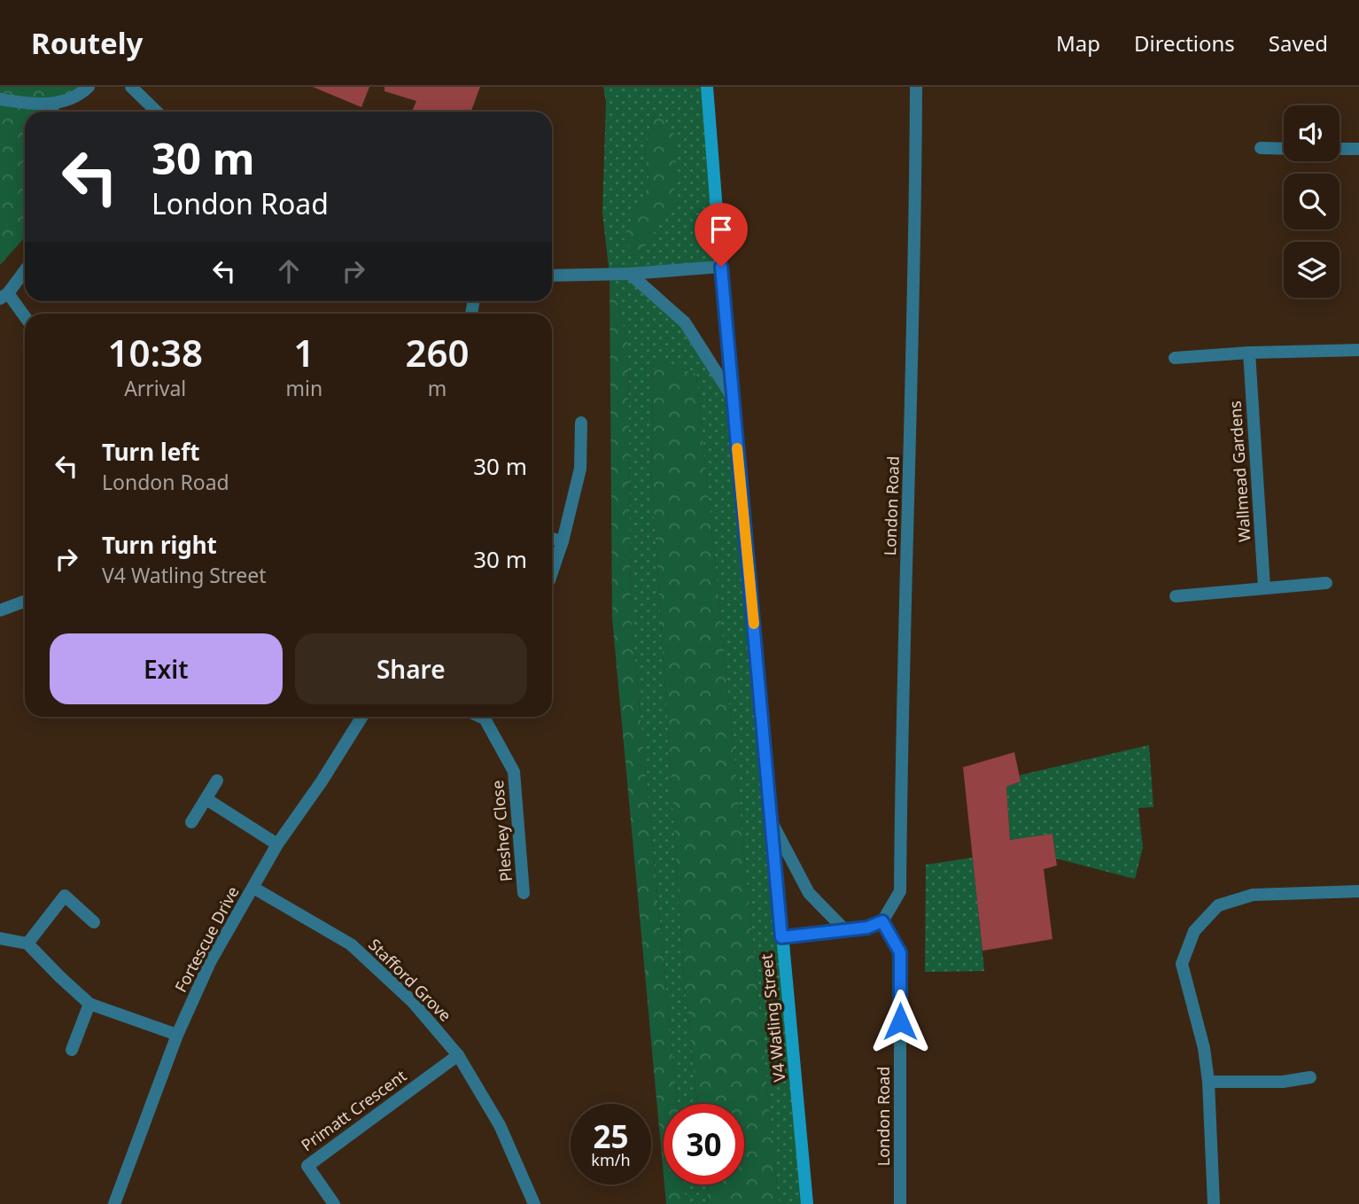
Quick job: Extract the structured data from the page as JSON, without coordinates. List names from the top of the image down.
{
  "streets": {
    "street": [
      "Wallmead Gardens",
      "London Road",
      "Pleshey Close",
      "Fortescue Drive",
      "Stafford Grove",
      "V4 Watling Street",
      "Primatt Crescent"
    ]
  },
  "crossings": [
    ["Fortescue Drive", "Stafford Grove"],
    ["Stafford Grove", "Primatt Crescent"]
  ],
  "page": {
    "header": "Routely",
    "nav": ["Map", "Directions", "Saved"],
    "turn": ["30 m", "London Road"],
    "eta": [
      "10:38",
      "Arrival",
      "1",
      "min",
      "260",
      "m"
    ],
    "list": [
      {
        "name": "Turn left",
        "note": "London Road",
        "value": "30 m"
      },
      {
        "name": "Turn right",
        "note": "V4 Watling Street",
        "value": "30 m"
      }
    ],
    "buttons": ["Exit", "Share"],
    "speed": "25 km/h",
    "limit": "30"
  }
}
